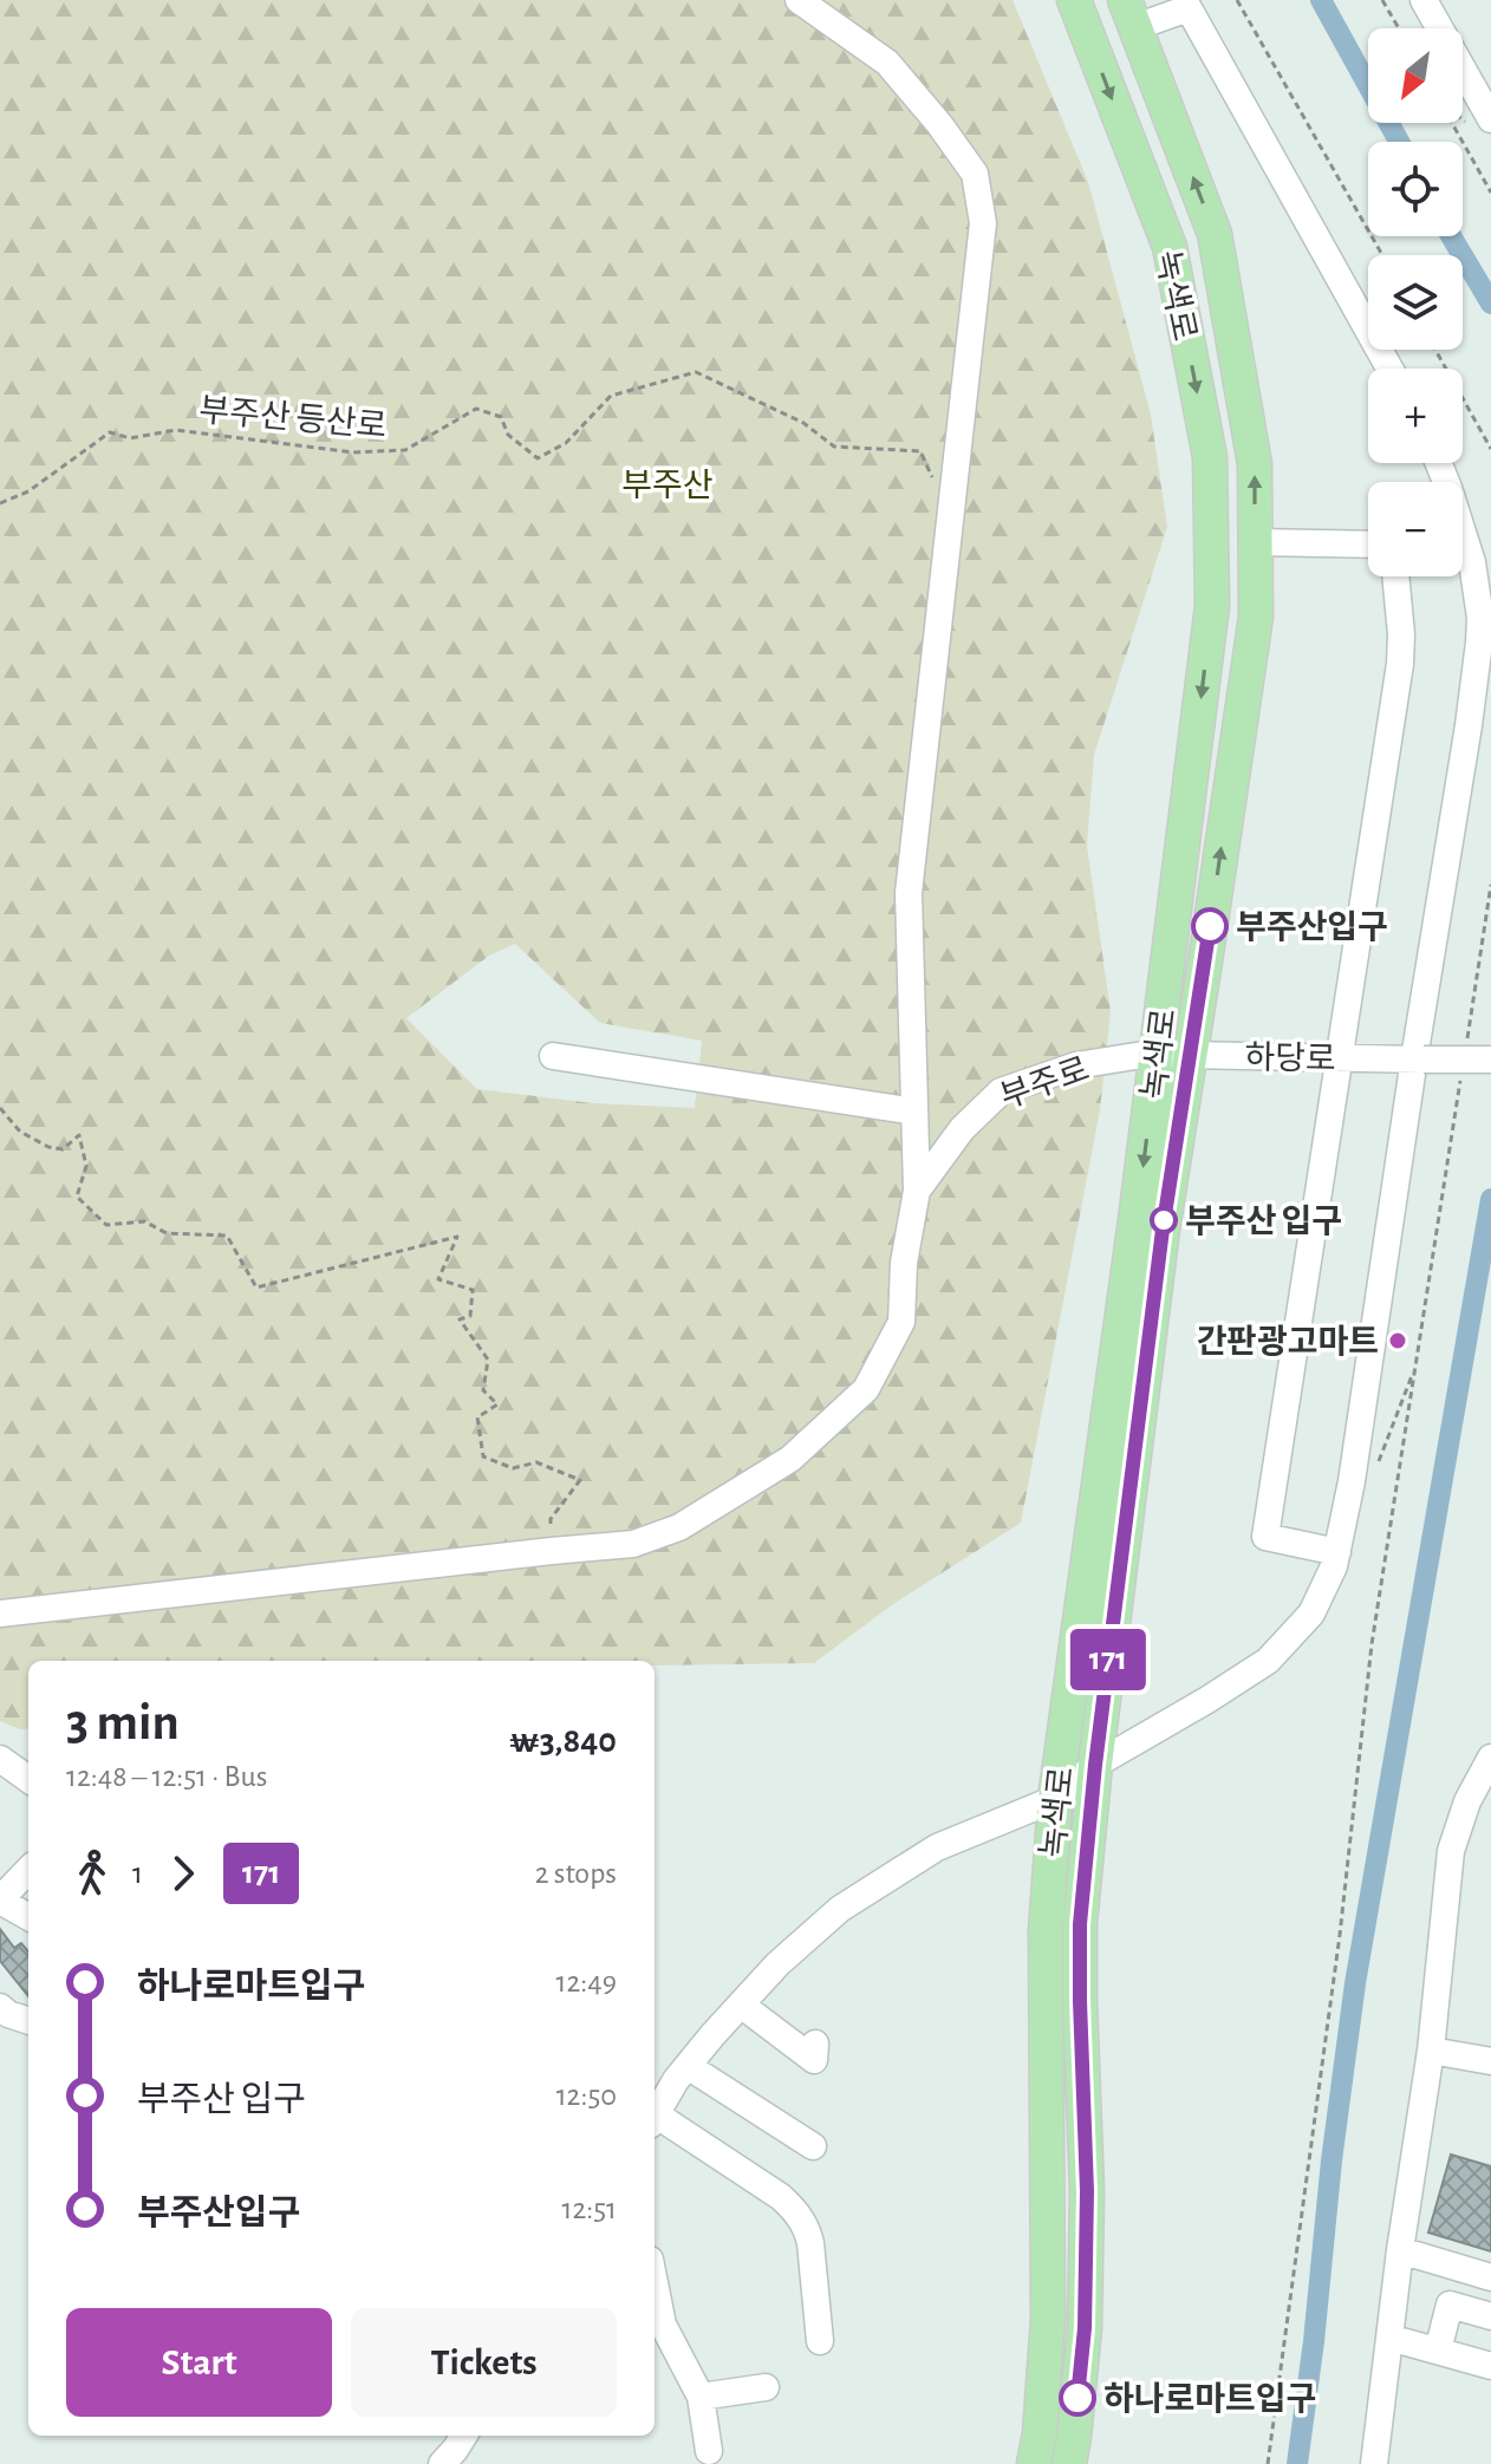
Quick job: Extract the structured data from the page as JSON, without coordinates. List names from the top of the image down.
{
  "streets": {
    "main road": ["녹색로"],
    "street": ["하당로", "부주로"],
    "path": ["부주산 등산로"]
  },
  "crossings": [
    ["녹색로", "하당로"],
    ["녹색로", "부주로"],
    ["하당로", "부주로"]
  ],
  "parks": ["부주산"],
  "places": [
    "부주산입구",
    "부주산 입구",
    "간판광고마트",
    "하나로마트입구"
  ],
  "lines": ["bus line 171"],
  "north": "bottom left",
  "page": {
    "on_map": "171",
    "map_buttons": ["+", "−"],
    "heading": ["3 min", "12:48 – 12:51 · Bus", "₩3,840"],
    "legs": ["1", "171", "2 stops"],
    "list": [
      {
        "name": "하나로마트입구",
        "value": "12:49"
      },
      {
        "name": "부주산 입구",
        "value": "12:50"
      },
      {
        "name": "부주산입구",
        "value": "12:51"
      }
    ],
    "buttons": ["Start", "Tickets"]
  }
}
